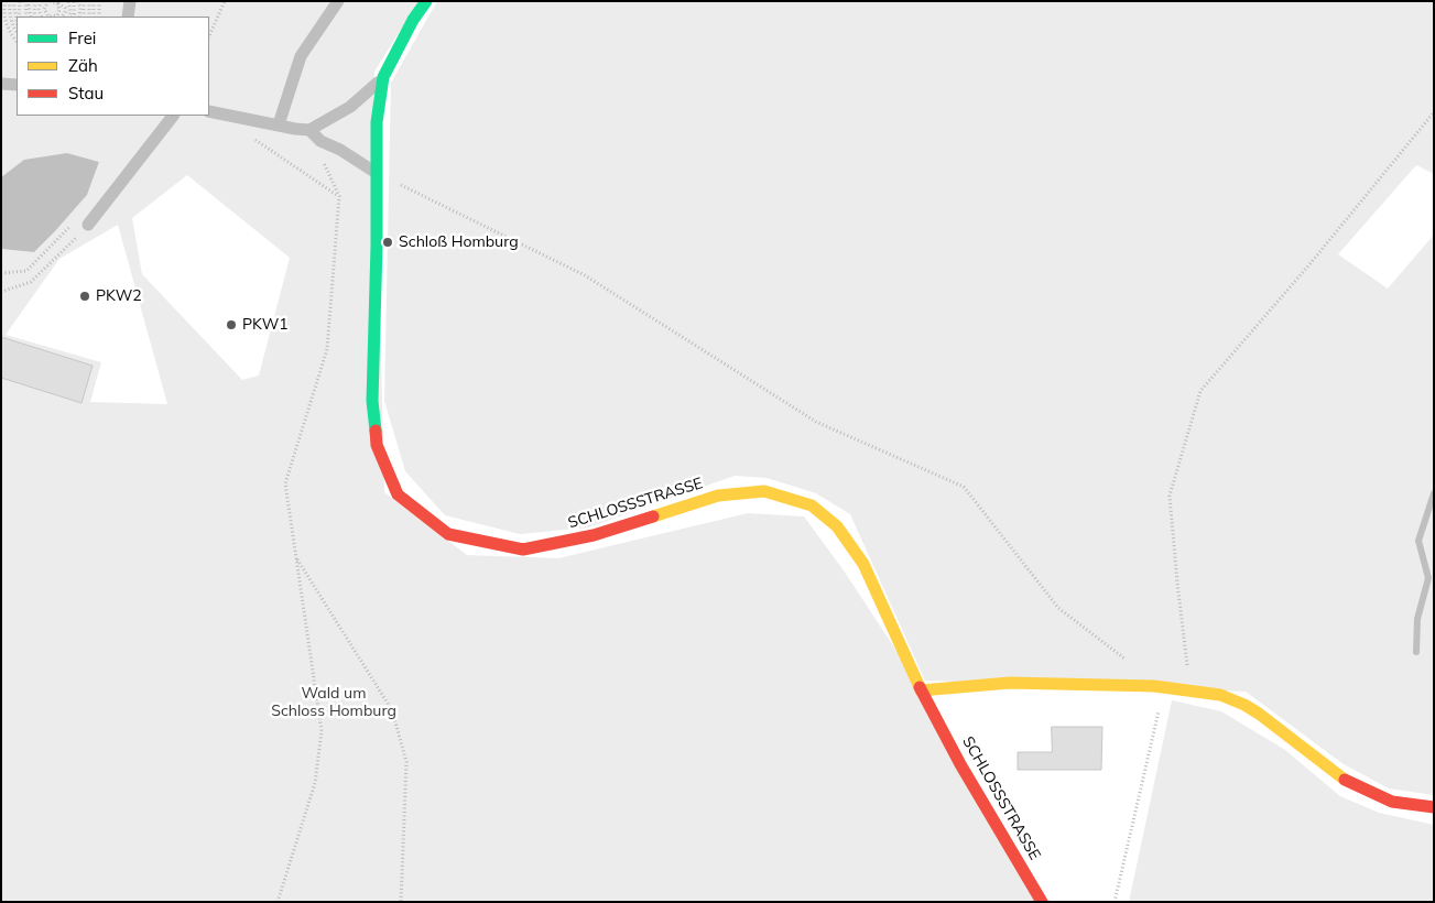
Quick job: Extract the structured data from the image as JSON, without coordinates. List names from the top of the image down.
{
  "streets": {
    "street": ["SCHLOSSSTRASSE"]
  },
  "parks": ["Wald um Schloss Homburg"],
  "places": ["Schloß Homburg", "PKW2", "PKW1"],
  "legend": ["Frei", "Zäh", "Stau"]
}
